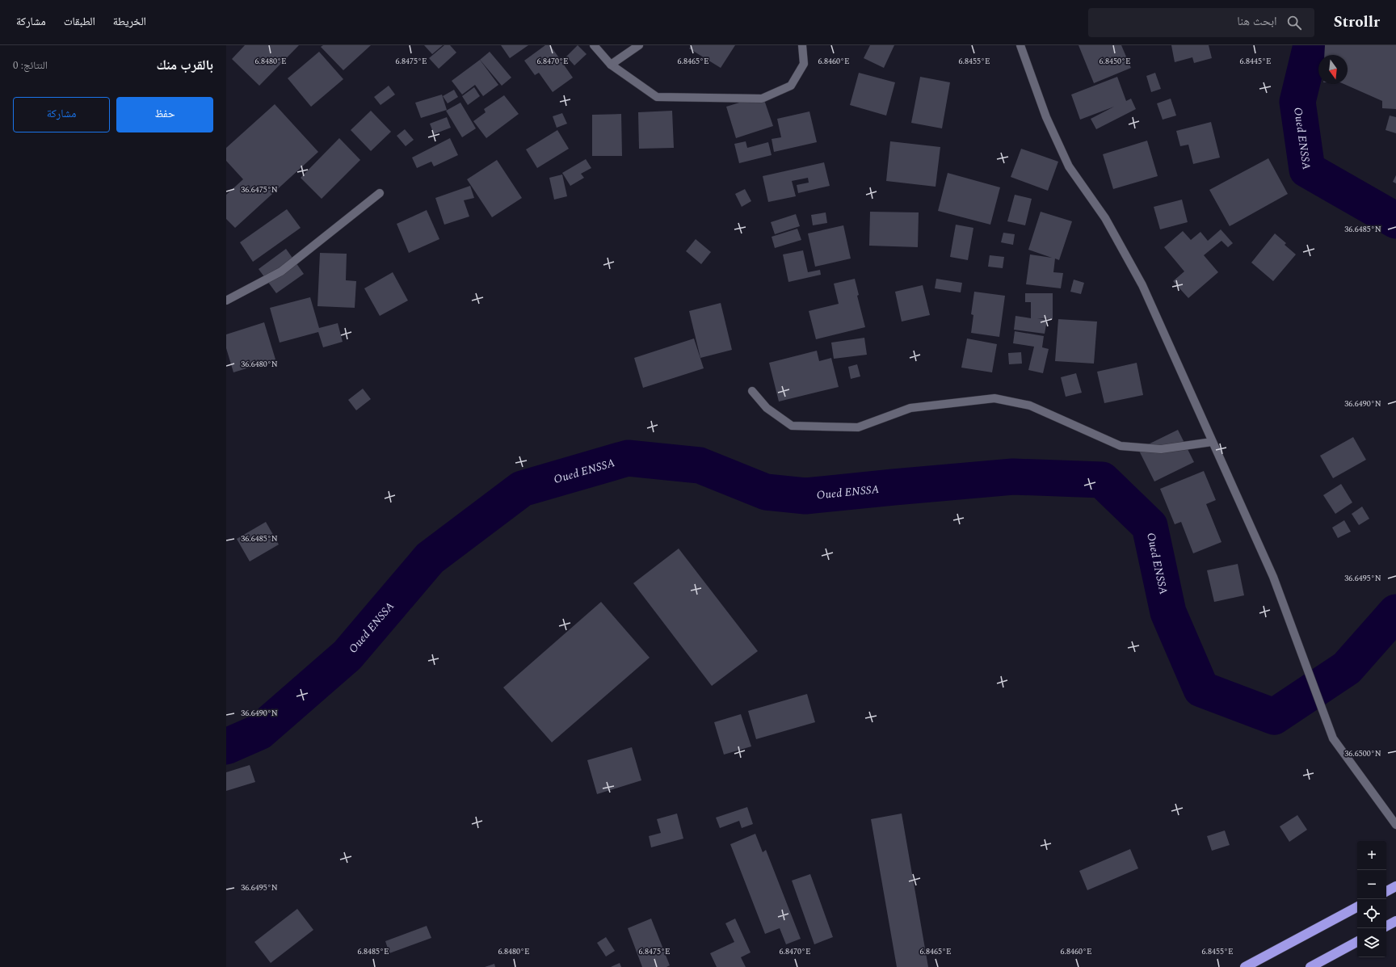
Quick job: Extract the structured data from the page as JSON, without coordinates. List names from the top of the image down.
{
  "water": ["Oued ENSSA"],
  "north": "bottom",
  "page": {
    "header": "Strollr",
    "search": "ابحث هنا",
    "nav": ["الخريطة", "الطبقات", "مشاركة"],
    "heading": ["بالقرب منك", "النتائج: 0"],
    "buttons": ["حفظ", "مشاركة"],
    "map_buttons": ["+", "−"]
  },
  "coordinates": [
    "6.8480°E",
    "6.8475°E",
    "6.8470°E",
    "6.8465°E",
    "6.8460°E",
    "6.8455°E",
    "6.8450°E",
    "6.8445°E",
    "36.6475°N",
    "36.6485°N",
    "36.6480°N",
    "36.6490°N",
    "36.6495°N",
    "36.6500°N",
    "6.8485°E"
  ]
}
